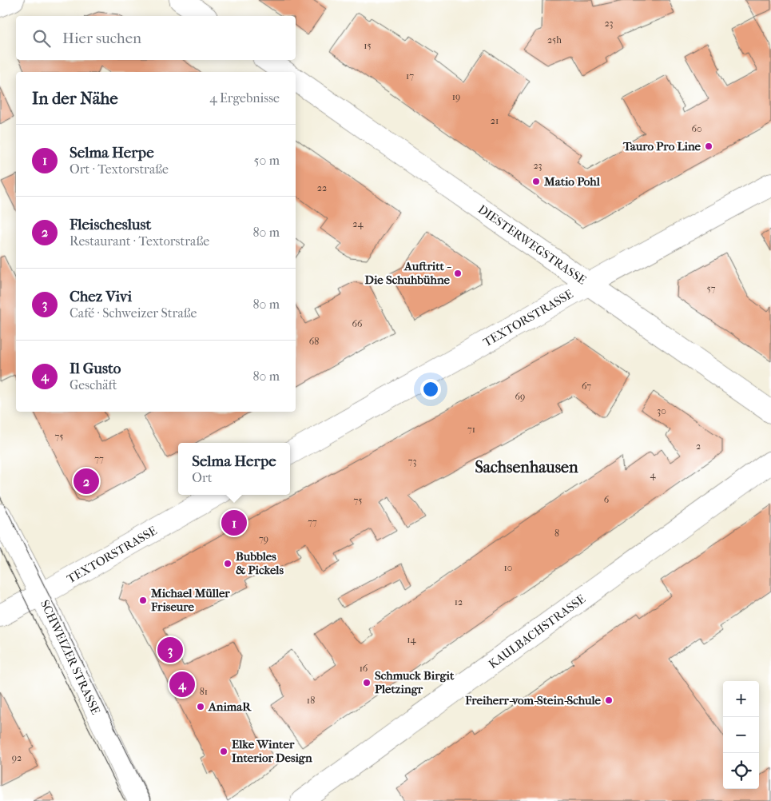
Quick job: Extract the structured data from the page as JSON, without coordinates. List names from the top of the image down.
{
  "streets": {
    "street": [
      "DIESTERWEGSTRASSE",
      "TEXTORSTRASSE",
      "KAULBACHSTRASSE",
      "SCHWEIZER STRASSE"
    ]
  },
  "crossings": [
    ["DIESTERWEGSTRASSE", "TEXTORSTRASSE"],
    ["TEXTORSTRASSE", "SCHWEIZER STRASSE"]
  ],
  "districts": ["Sachsenhausen"],
  "places": [
    "Tauro Pro Line",
    "Matio Pohl",
    "Auftritt - Die Schuhbühne",
    "Bubbles & Pickels",
    "Michael Müller Friseure",
    "Schmuck Birgit Pletzingr",
    "Freiherr-vom-Stein-Schule",
    "AnimaR",
    "Elke Winter Interior Design"
  ],
  "house_numbers": [
    "23",
    "25h",
    "15",
    "17",
    "19",
    "21",
    "60",
    "23",
    "22",
    "24",
    "57",
    "66",
    "68",
    "67",
    "69",
    "30",
    "71",
    "75",
    "2",
    "77",
    "73",
    "4",
    "6",
    "75",
    "77",
    "8",
    "79",
    "10",
    "12",
    "14",
    "16",
    "81",
    "18",
    "92"
  ],
  "page": {
    "search": "Hier suchen",
    "heading": ["In der Nähe", "4 Ergebnisse"],
    "list": [
      {
        "mark": "1",
        "name": "Selma Herpe",
        "note": "Ort · Textorstraße",
        "value": "50 m"
      },
      {
        "mark": "2",
        "name": "Fleischeslust",
        "note": "Restaurant · Textorstraße",
        "value": "80 m"
      },
      {
        "mark": "3",
        "name": "Chez Vivi",
        "note": "Café · Schweizer Straße",
        "value": "80 m"
      },
      {
        "mark": "4",
        "name": "Il Gusto",
        "note": "Geschäft",
        "value": "80 m"
      }
    ],
    "popup": ["Selma Herpe", "Ort"],
    "pins": [
      "2",
      "1",
      "3",
      "4"
    ],
    "map_buttons": ["+", "−"]
  }
}
